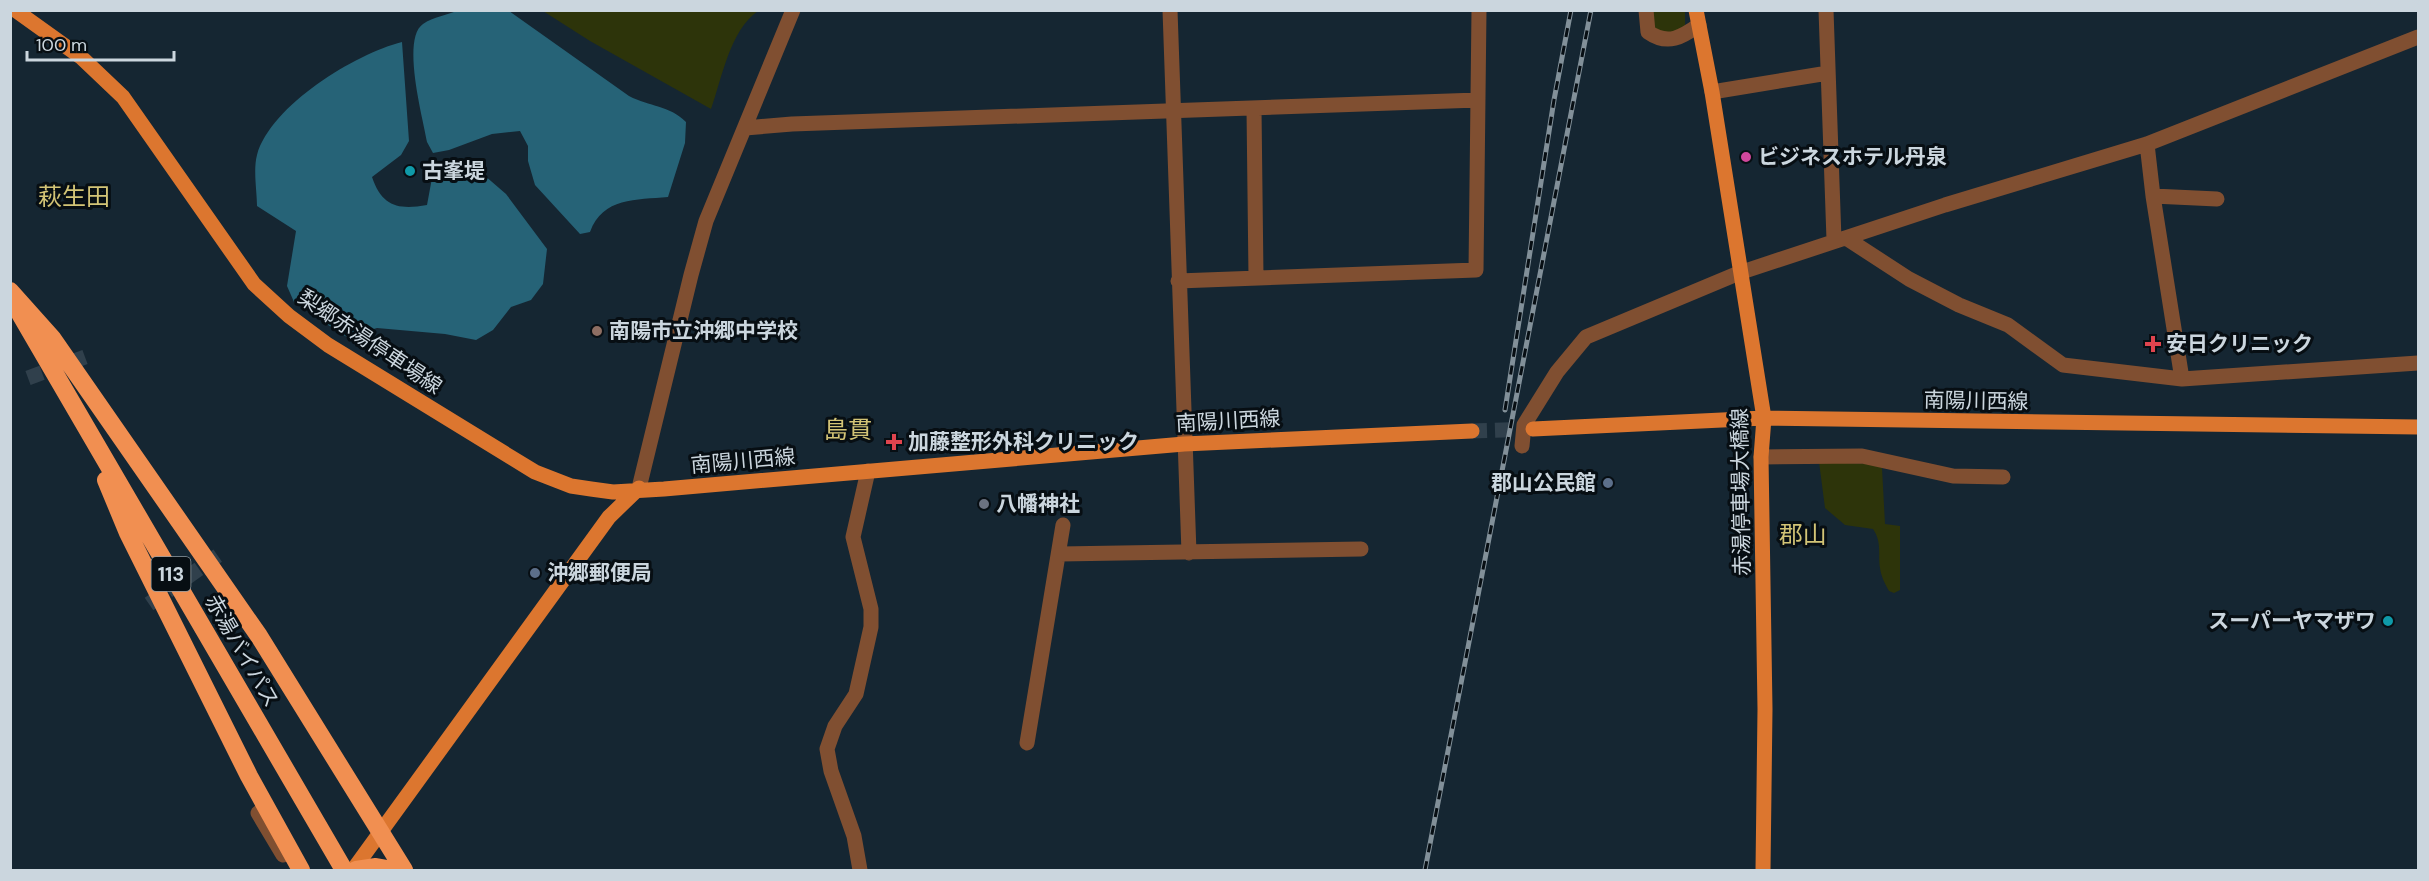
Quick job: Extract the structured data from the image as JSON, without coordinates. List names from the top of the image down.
{
  "streets": {
    "highway": ["113", "赤湯バイパス"],
    "main road": ["梨郷赤湯停車場線", "南陽川西線", "赤湯停車場大橋線"]
  },
  "crossings": [
    ["梨郷赤湯停車場線", "南陽川西線"],
    ["南陽川西線", "赤湯停車場大橋線"]
  ],
  "districts": ["萩生田", "島貫", "郡山"],
  "places": {
    "other": [
      "ビジネスホテル丹泉",
      "古峯堤",
      "南陽市立沖郷中学校",
      "郡山公民館",
      "八幡神社",
      "沖郷郵便局",
      "スーパーヤマザワ"
    ],
    "health": ["安日クリニック", "加藤整形外科クリニック"]
  },
  "scale_bar": "100 m"
}
